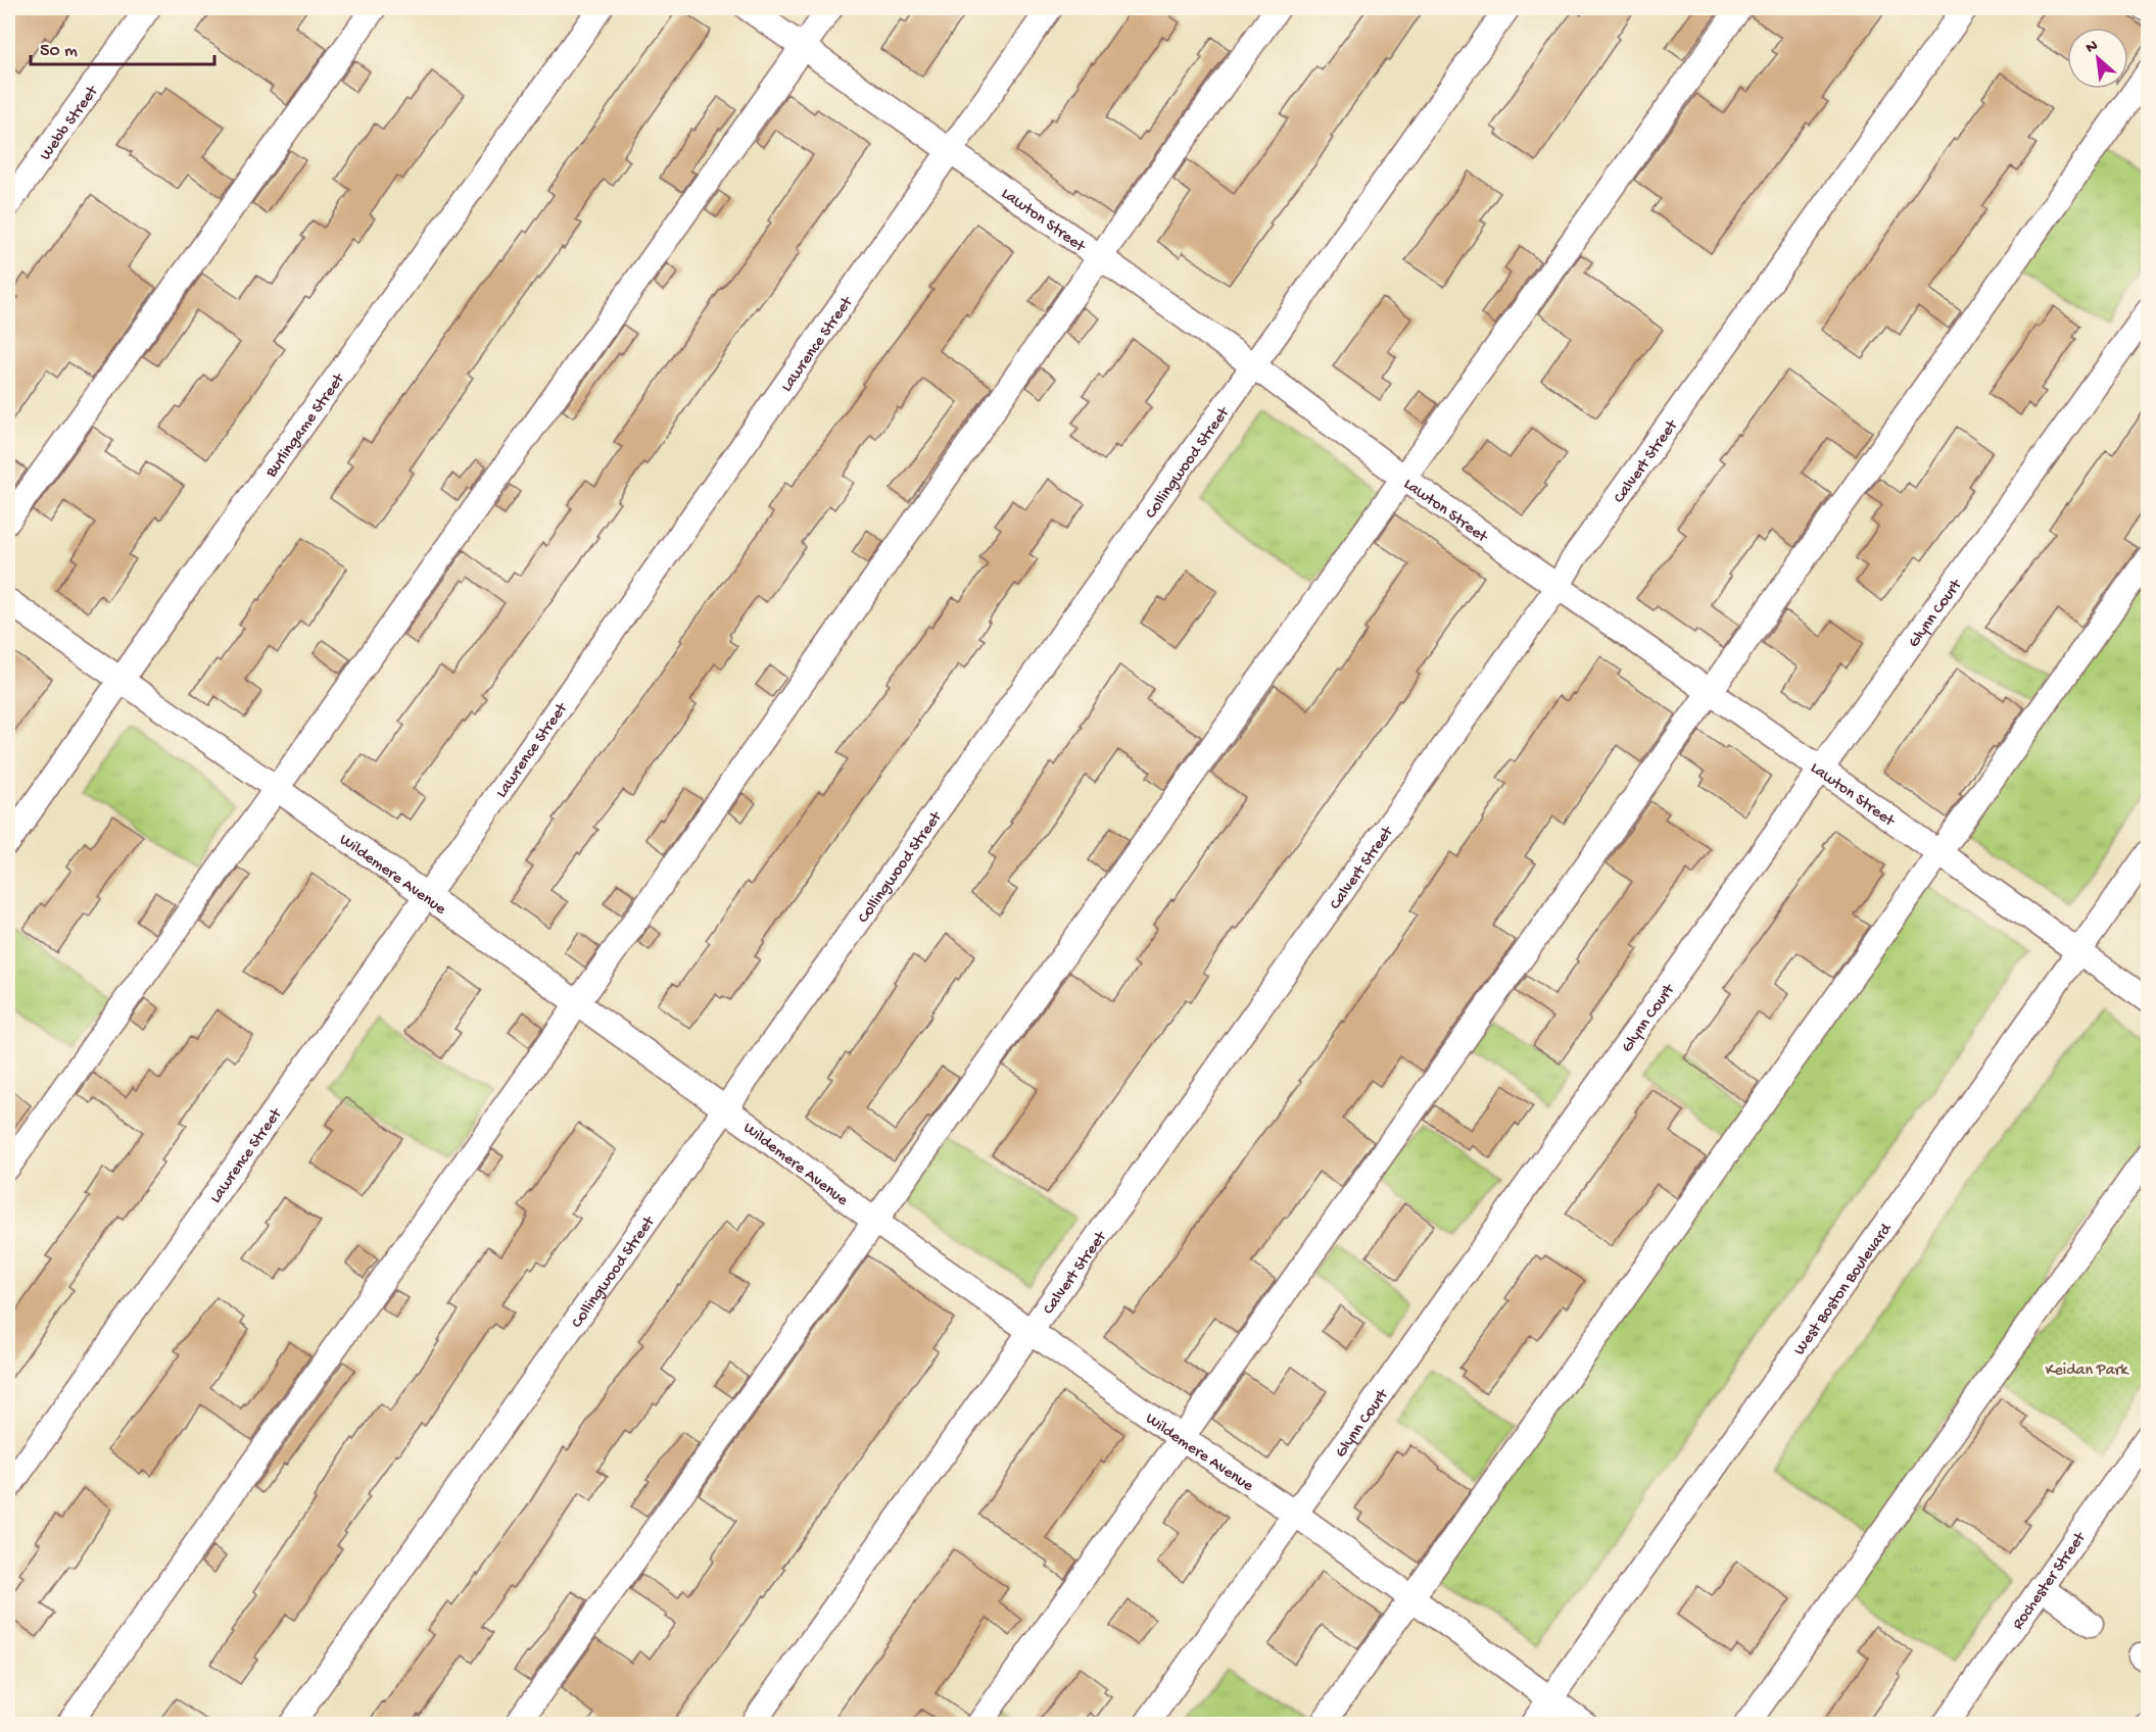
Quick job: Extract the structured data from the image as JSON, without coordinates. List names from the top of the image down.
{
  "streets": {
    "street": [
      "Webb Street",
      "Lawton Street",
      "Lawrence Street",
      "Burlingame Street",
      "Collingwood Street",
      "Calvert Street",
      "Glynn Court",
      "Wildemere Avenue",
      "West Boston Boulevard",
      "Rochester Street"
    ]
  },
  "crossings": [
    ["Lawton Street", "Lawrence Street"],
    ["Lawton Street", "Collingwood Street"],
    ["Lawton Street", "Calvert Street"],
    ["Lawton Street", "Glynn Court"],
    ["Lawton Street", "West Boston Boulevard"],
    ["Lawrence Street", "Wildemere Avenue"],
    ["Burlingame Street", "Wildemere Avenue"],
    ["Collingwood Street", "Wildemere Avenue"],
    ["Calvert Street", "Wildemere Avenue"],
    ["Glynn Court", "Wildemere Avenue"],
    ["Wildemere Avenue", "West Boston Boulevard"]
  ],
  "parks": ["Keidan Park"],
  "scale_bar": "50 m",
  "north": "top left"
}
